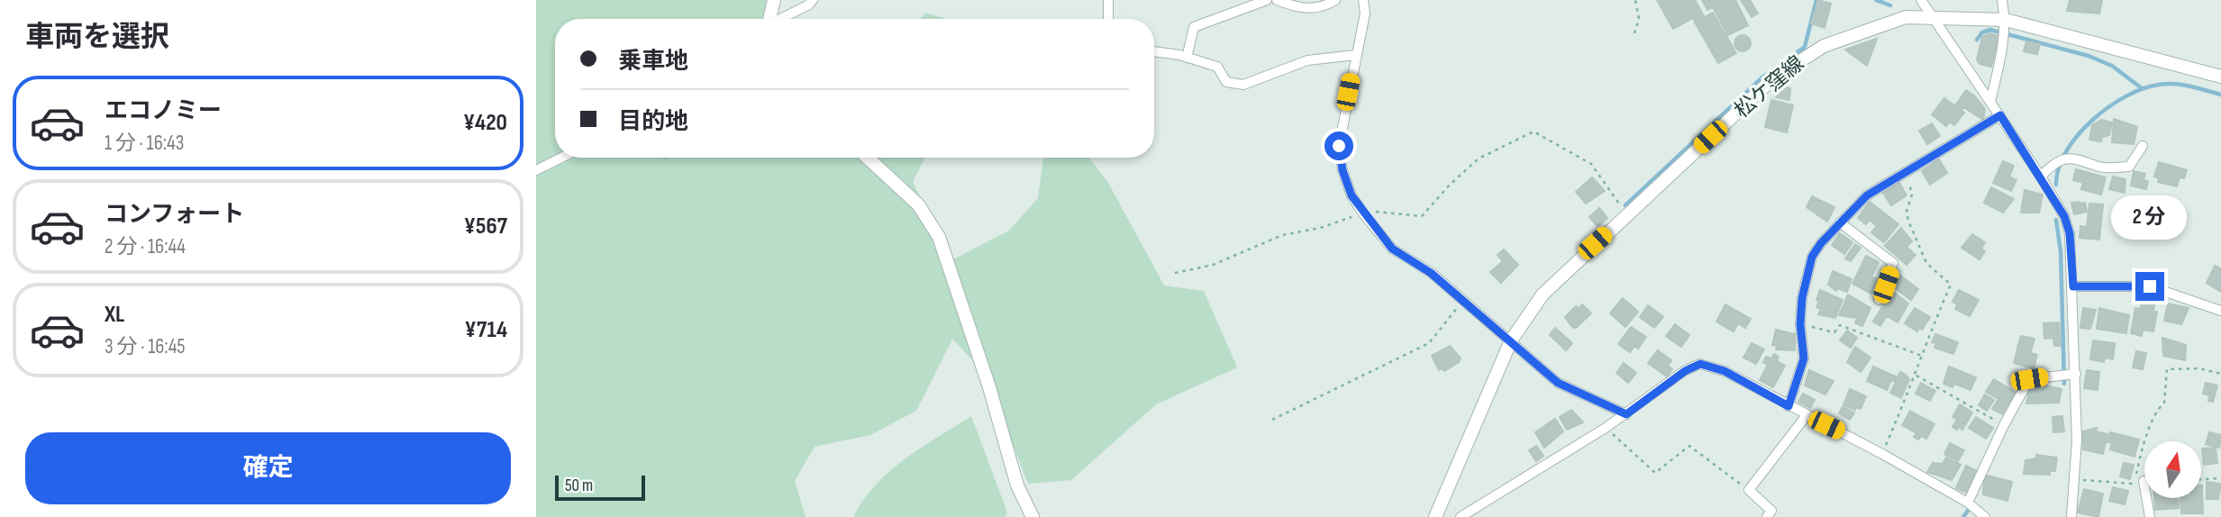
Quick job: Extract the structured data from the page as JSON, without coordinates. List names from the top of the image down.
{
  "streets": {
    "street": ["松ケ窪線"]
  },
  "scale_bar": "50 m",
  "north": "top",
  "page": {
    "heading": "車両を選択",
    "banner": ["乗車地", "目的地"],
    "list": [
      {
        "name": "エコノミー",
        "note": "1 分 · 16:43",
        "value": "¥420"
      },
      {
        "name": "コンフォート",
        "note": "2 分 · 16:44",
        "value": "¥567"
      },
      {
        "name": "XL",
        "note": "3 分 · 16:45",
        "value": "¥714"
      }
    ],
    "bubble": "2 分",
    "buttons": "確定",
    "scale": "50 m"
  }
}
